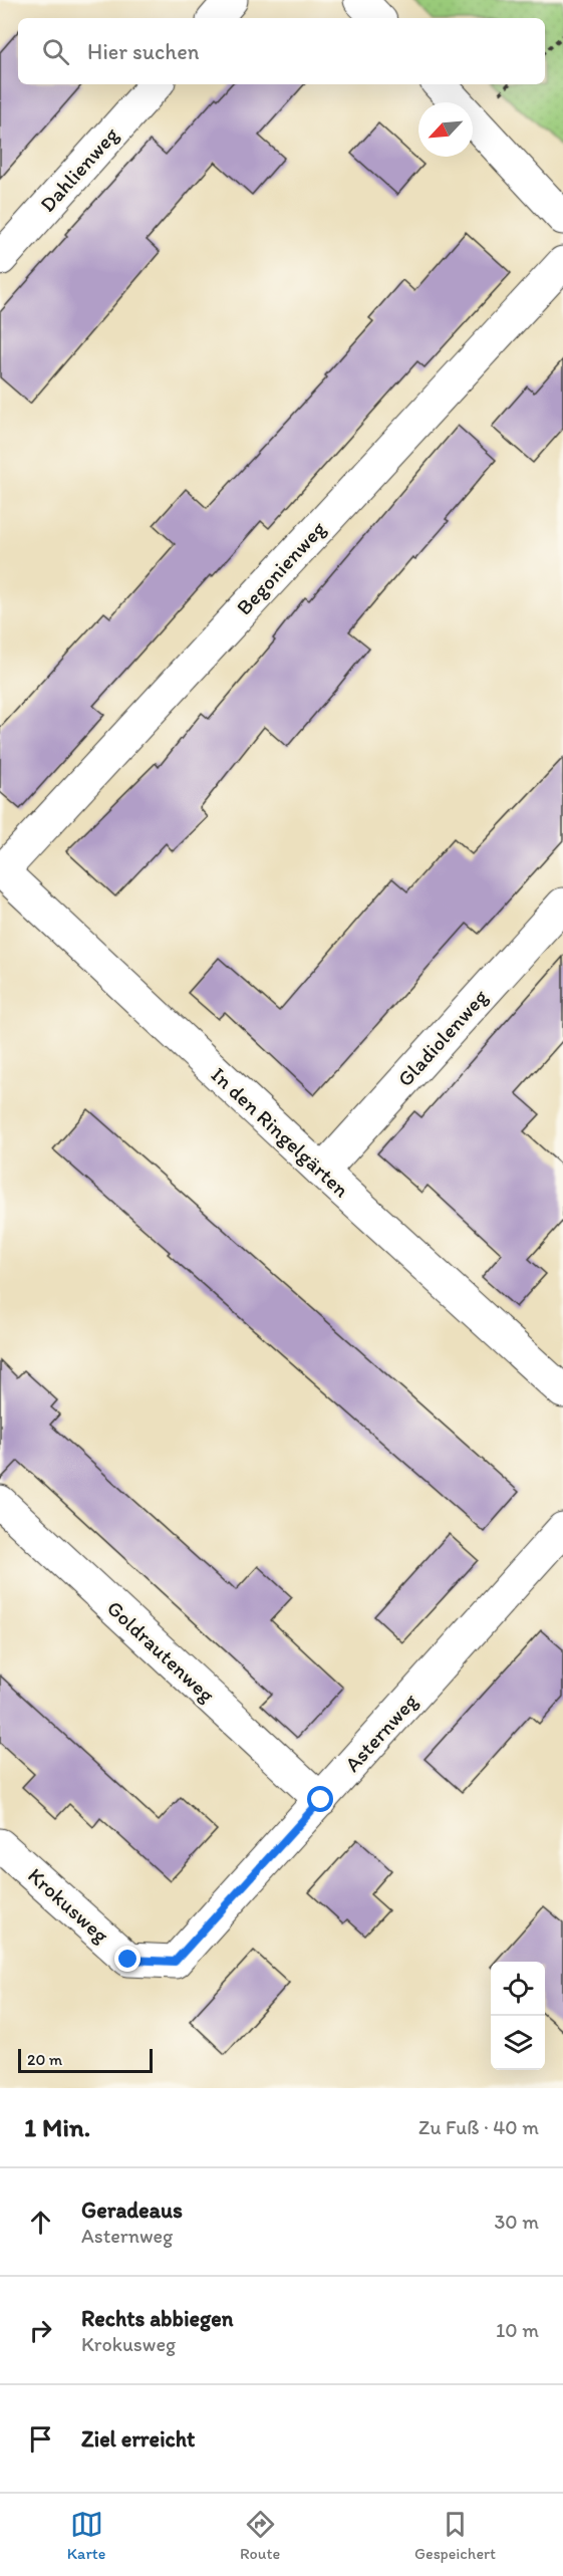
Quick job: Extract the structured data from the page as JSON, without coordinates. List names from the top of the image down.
{
  "streets": {
    "street": [
      "Dahlienweg",
      "Begonienweg",
      "Gladiolenweg",
      "In den Ringelgärten",
      "Goldrautenweg",
      "Asternweg",
      "Krokusweg"
    ]
  },
  "crossings": [
    ["Begonienweg", "In den Ringelgärten"],
    ["Gladiolenweg", "In den Ringelgärten"],
    ["Goldrautenweg", "Asternweg"],
    ["Asternweg", "Krokusweg"]
  ],
  "scale_bar": "20 m",
  "north": "bottom left",
  "page": {
    "search": "Hier suchen",
    "scale": "20 m",
    "heading": ["1 Min.", "Zu Fuß · 40 m"],
    "list": [
      ["Geradeaus", "Asternweg", "30 m"],
      ["Rechts abbiegen", "Krokusweg", "10 m"],
      "Ziel erreicht"
    ],
    "nav": ["Karte", "Route", "Gespeichert"]
  }
}
